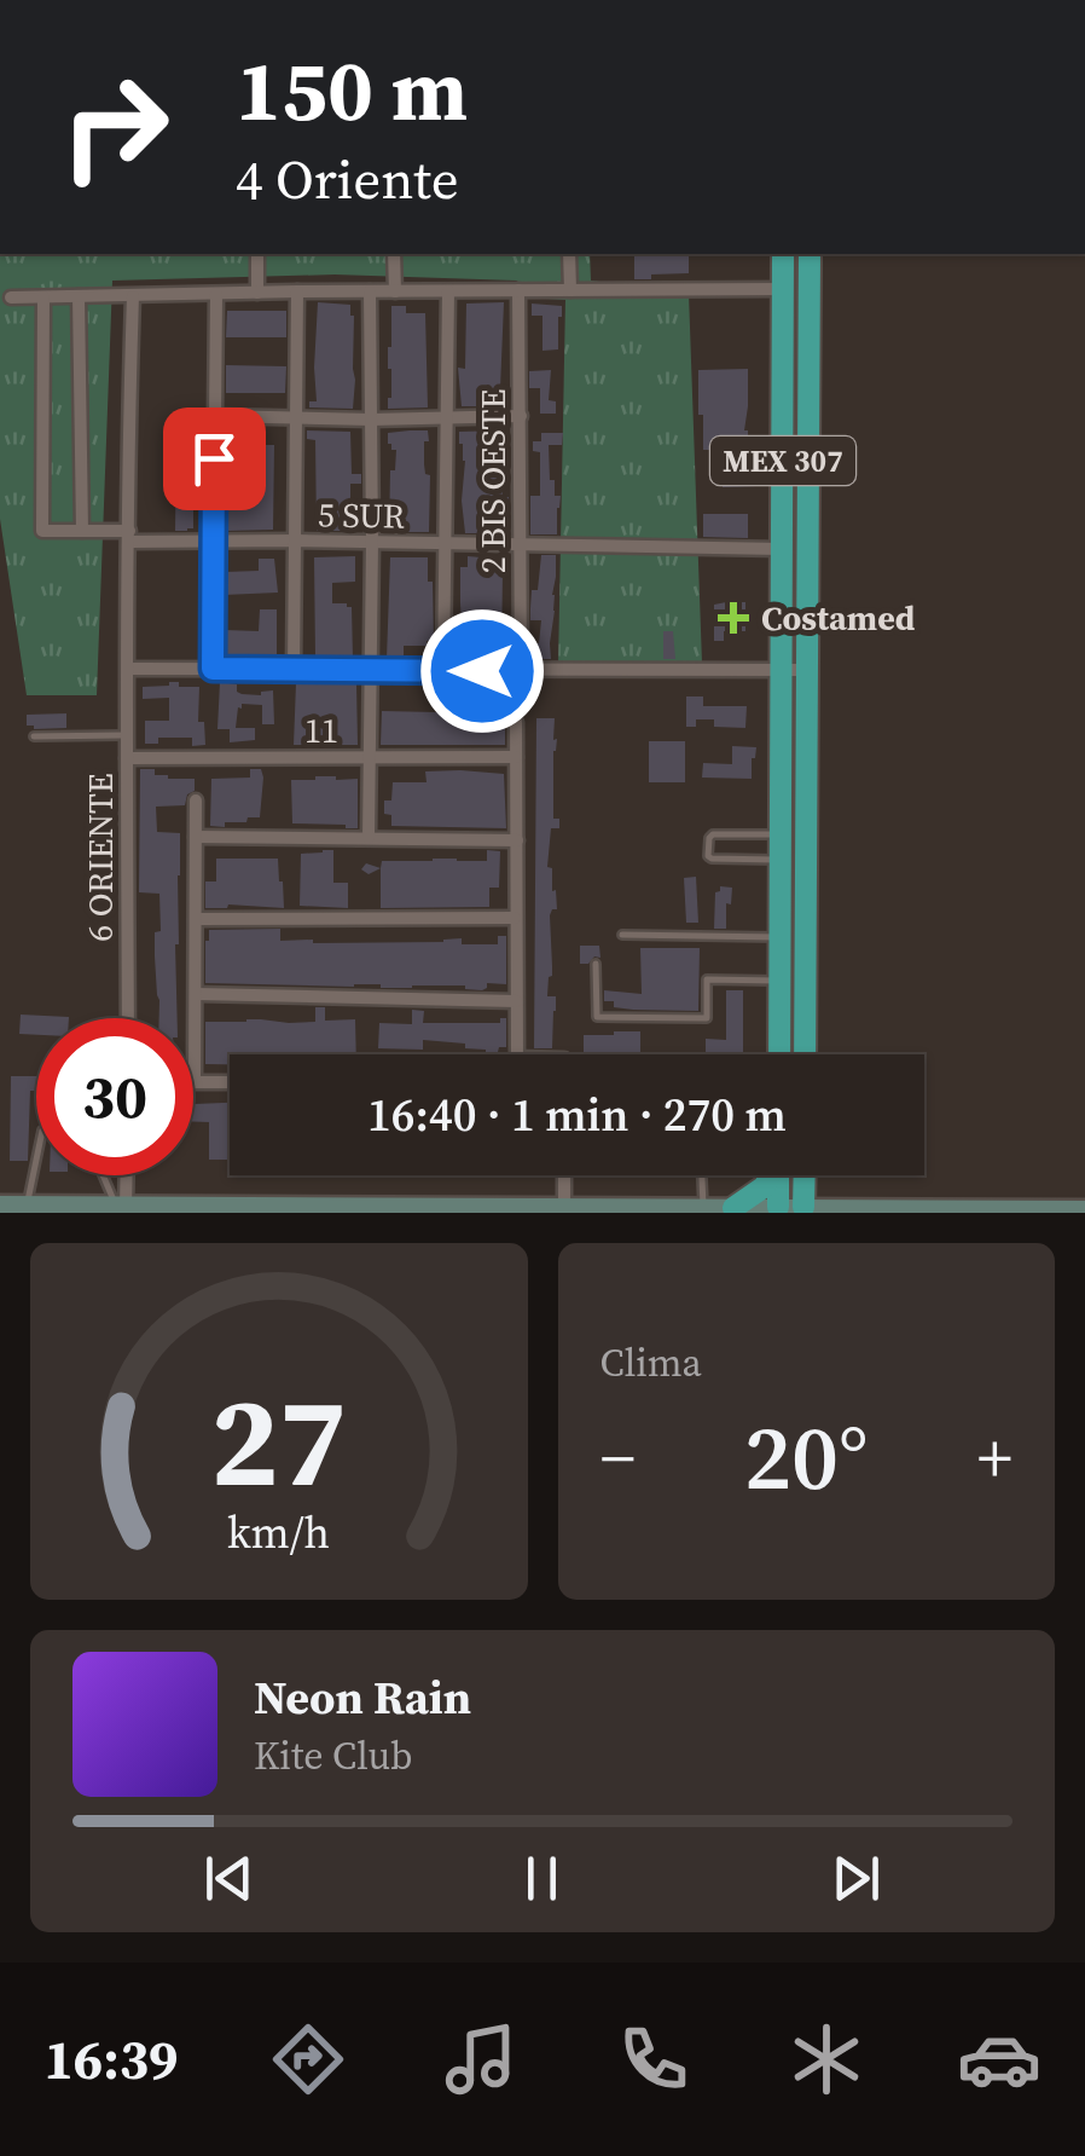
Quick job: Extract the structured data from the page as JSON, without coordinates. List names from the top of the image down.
{
  "streets": {
    "highway": ["MEX 307"],
    "street": [
      "2 BIS OESTE",
      "5 SUR",
      "11",
      "6 ORIENTE"
    ]
  },
  "crossings": [
    ["MEX 307", "5 SUR"],
    ["2 BIS OESTE", "5 SUR"],
    ["5 SUR", "6 ORIENTE"],
    ["11", "6 ORIENTE"]
  ],
  "places": {
    "health": ["Costamed"]
  },
  "page": {
    "turn": ["150 m", "4 Oriente"],
    "limit": "30",
    "trip": "16:40 · 1 min · 270 m",
    "tile": "Clima",
    "heat": ["−", "20°", "+"],
    "song": ["Neon Rain", "Kite Club"],
    "tabs": "16:39",
    "gauge": ["27", "km/h"]
  }
}
